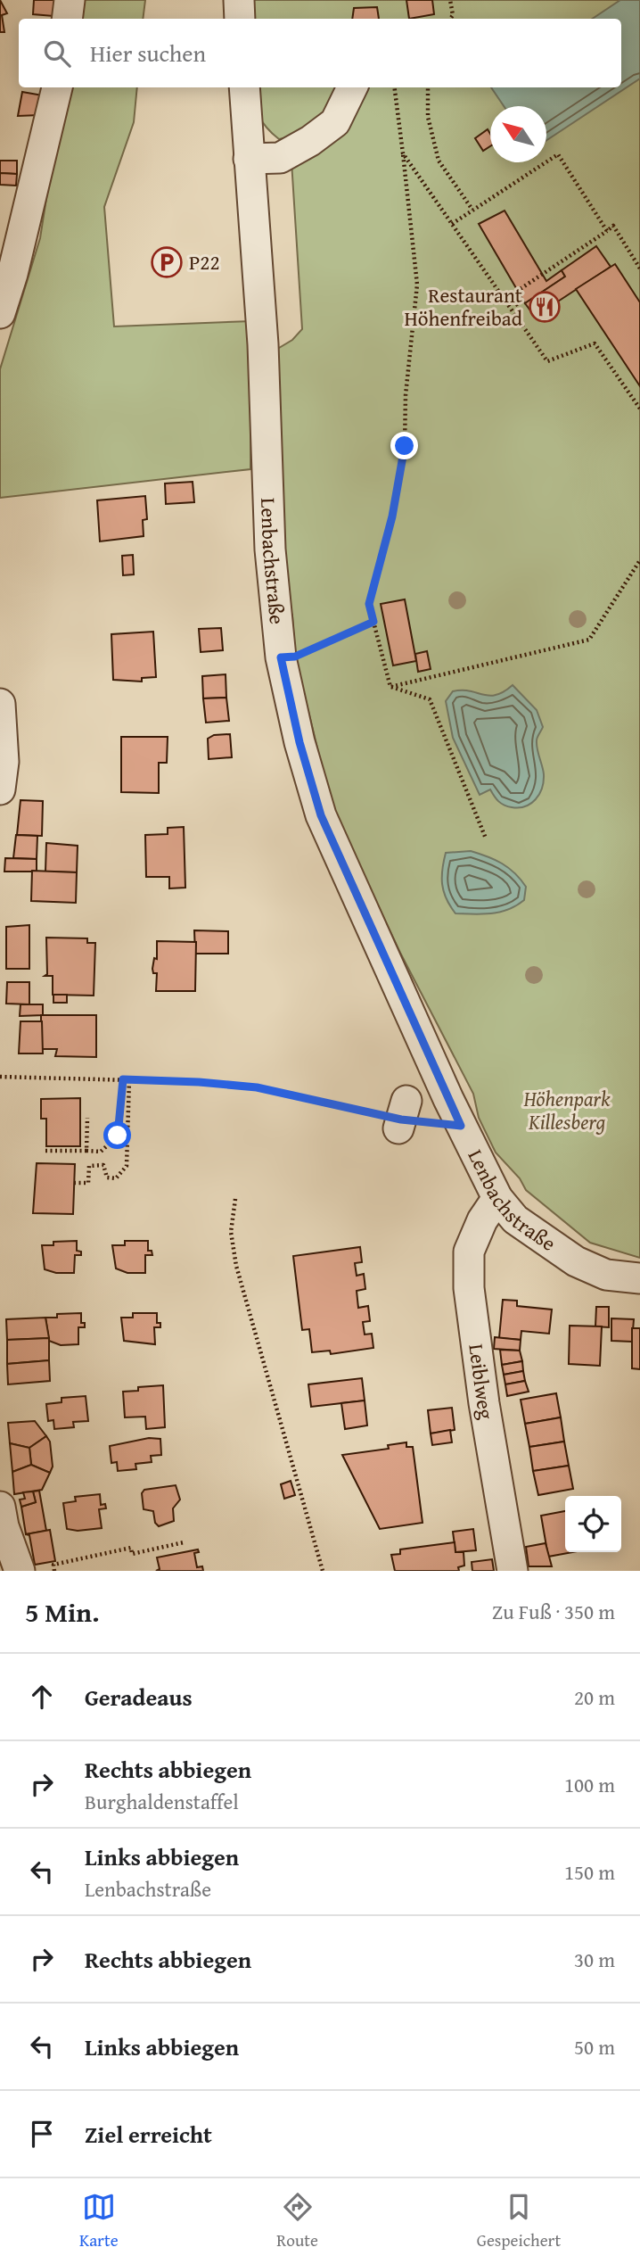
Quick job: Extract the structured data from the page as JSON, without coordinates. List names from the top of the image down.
{
  "streets": {
    "street": ["Lenbachstraße", "Leiblweg"]
  },
  "crossings": [
    ["Lenbachstraße", "Leiblweg"]
  ],
  "parks": ["Höhenpark Killesberg"],
  "places": {
    "parking": ["P22"],
    "restaurant": ["Restaurant Höhenfreibad"]
  },
  "north": "top left",
  "page": {
    "search": "Hier suchen",
    "heading": ["5 Min.", "Zu Fuß · 350 m"],
    "list": [
      ["Geradeaus", "20 m"],
      ["Rechts abbiegen", "Burghaldenstaffel", "100 m"],
      ["Links abbiegen", "Lenbachstraße", "150 m"],
      ["Rechts abbiegen", "30 m"],
      ["Links abbiegen", "50 m"],
      "Ziel erreicht"
    ],
    "nav": ["Karte", "Route", "Gespeichert"]
  }
}
